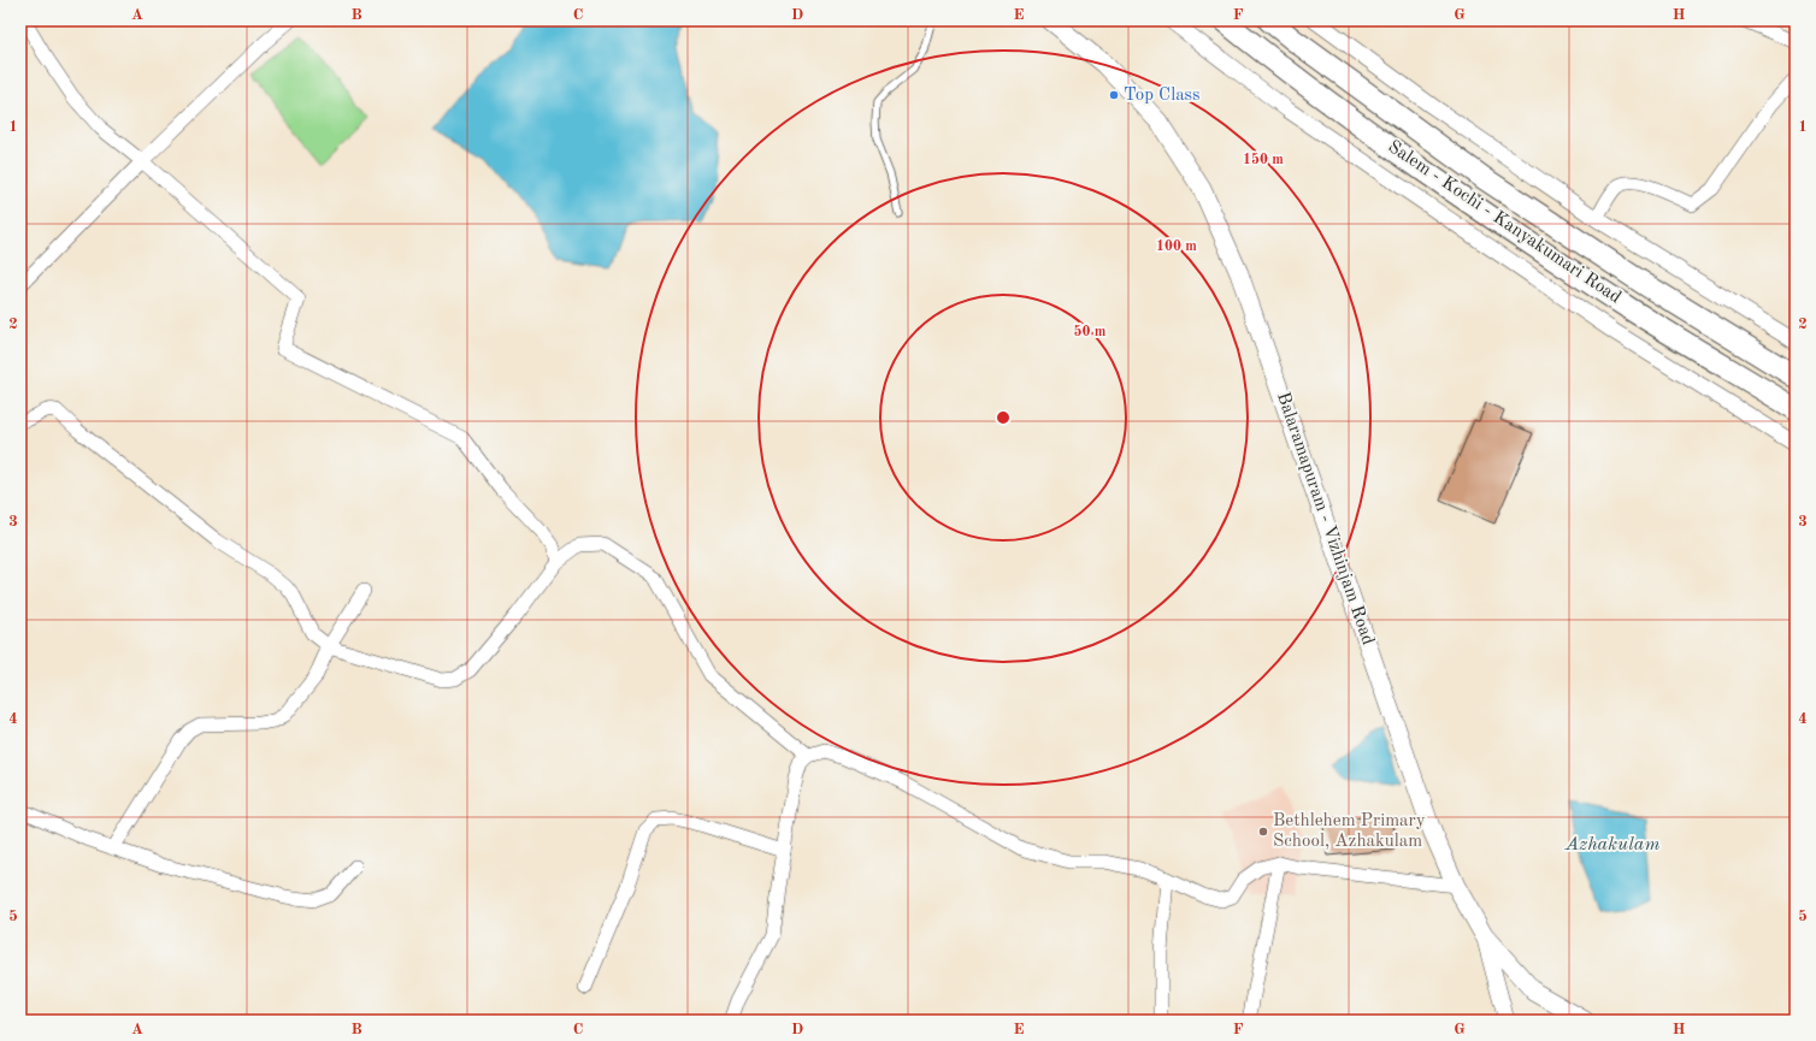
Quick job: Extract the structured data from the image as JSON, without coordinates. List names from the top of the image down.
{
  "streets": {
    "highway": ["Salem - Kochi - Kanyakumari Road"],
    "main road": ["Balaramapuram - Vizhinjam Road"]
  },
  "water": ["Azhakulam"],
  "places": ["Top Class", "Bethlehem Primary School, Azhakulam"],
  "grid": {
    "columns": [
      "A",
      "B",
      "C",
      "D",
      "E",
      "F",
      "G",
      "H"
    ],
    "rows": [
      "1",
      "2",
      "3",
      "4",
      "5"
    ]
  },
  "rings": ["150 m", "100 m", "50 m"]
}
